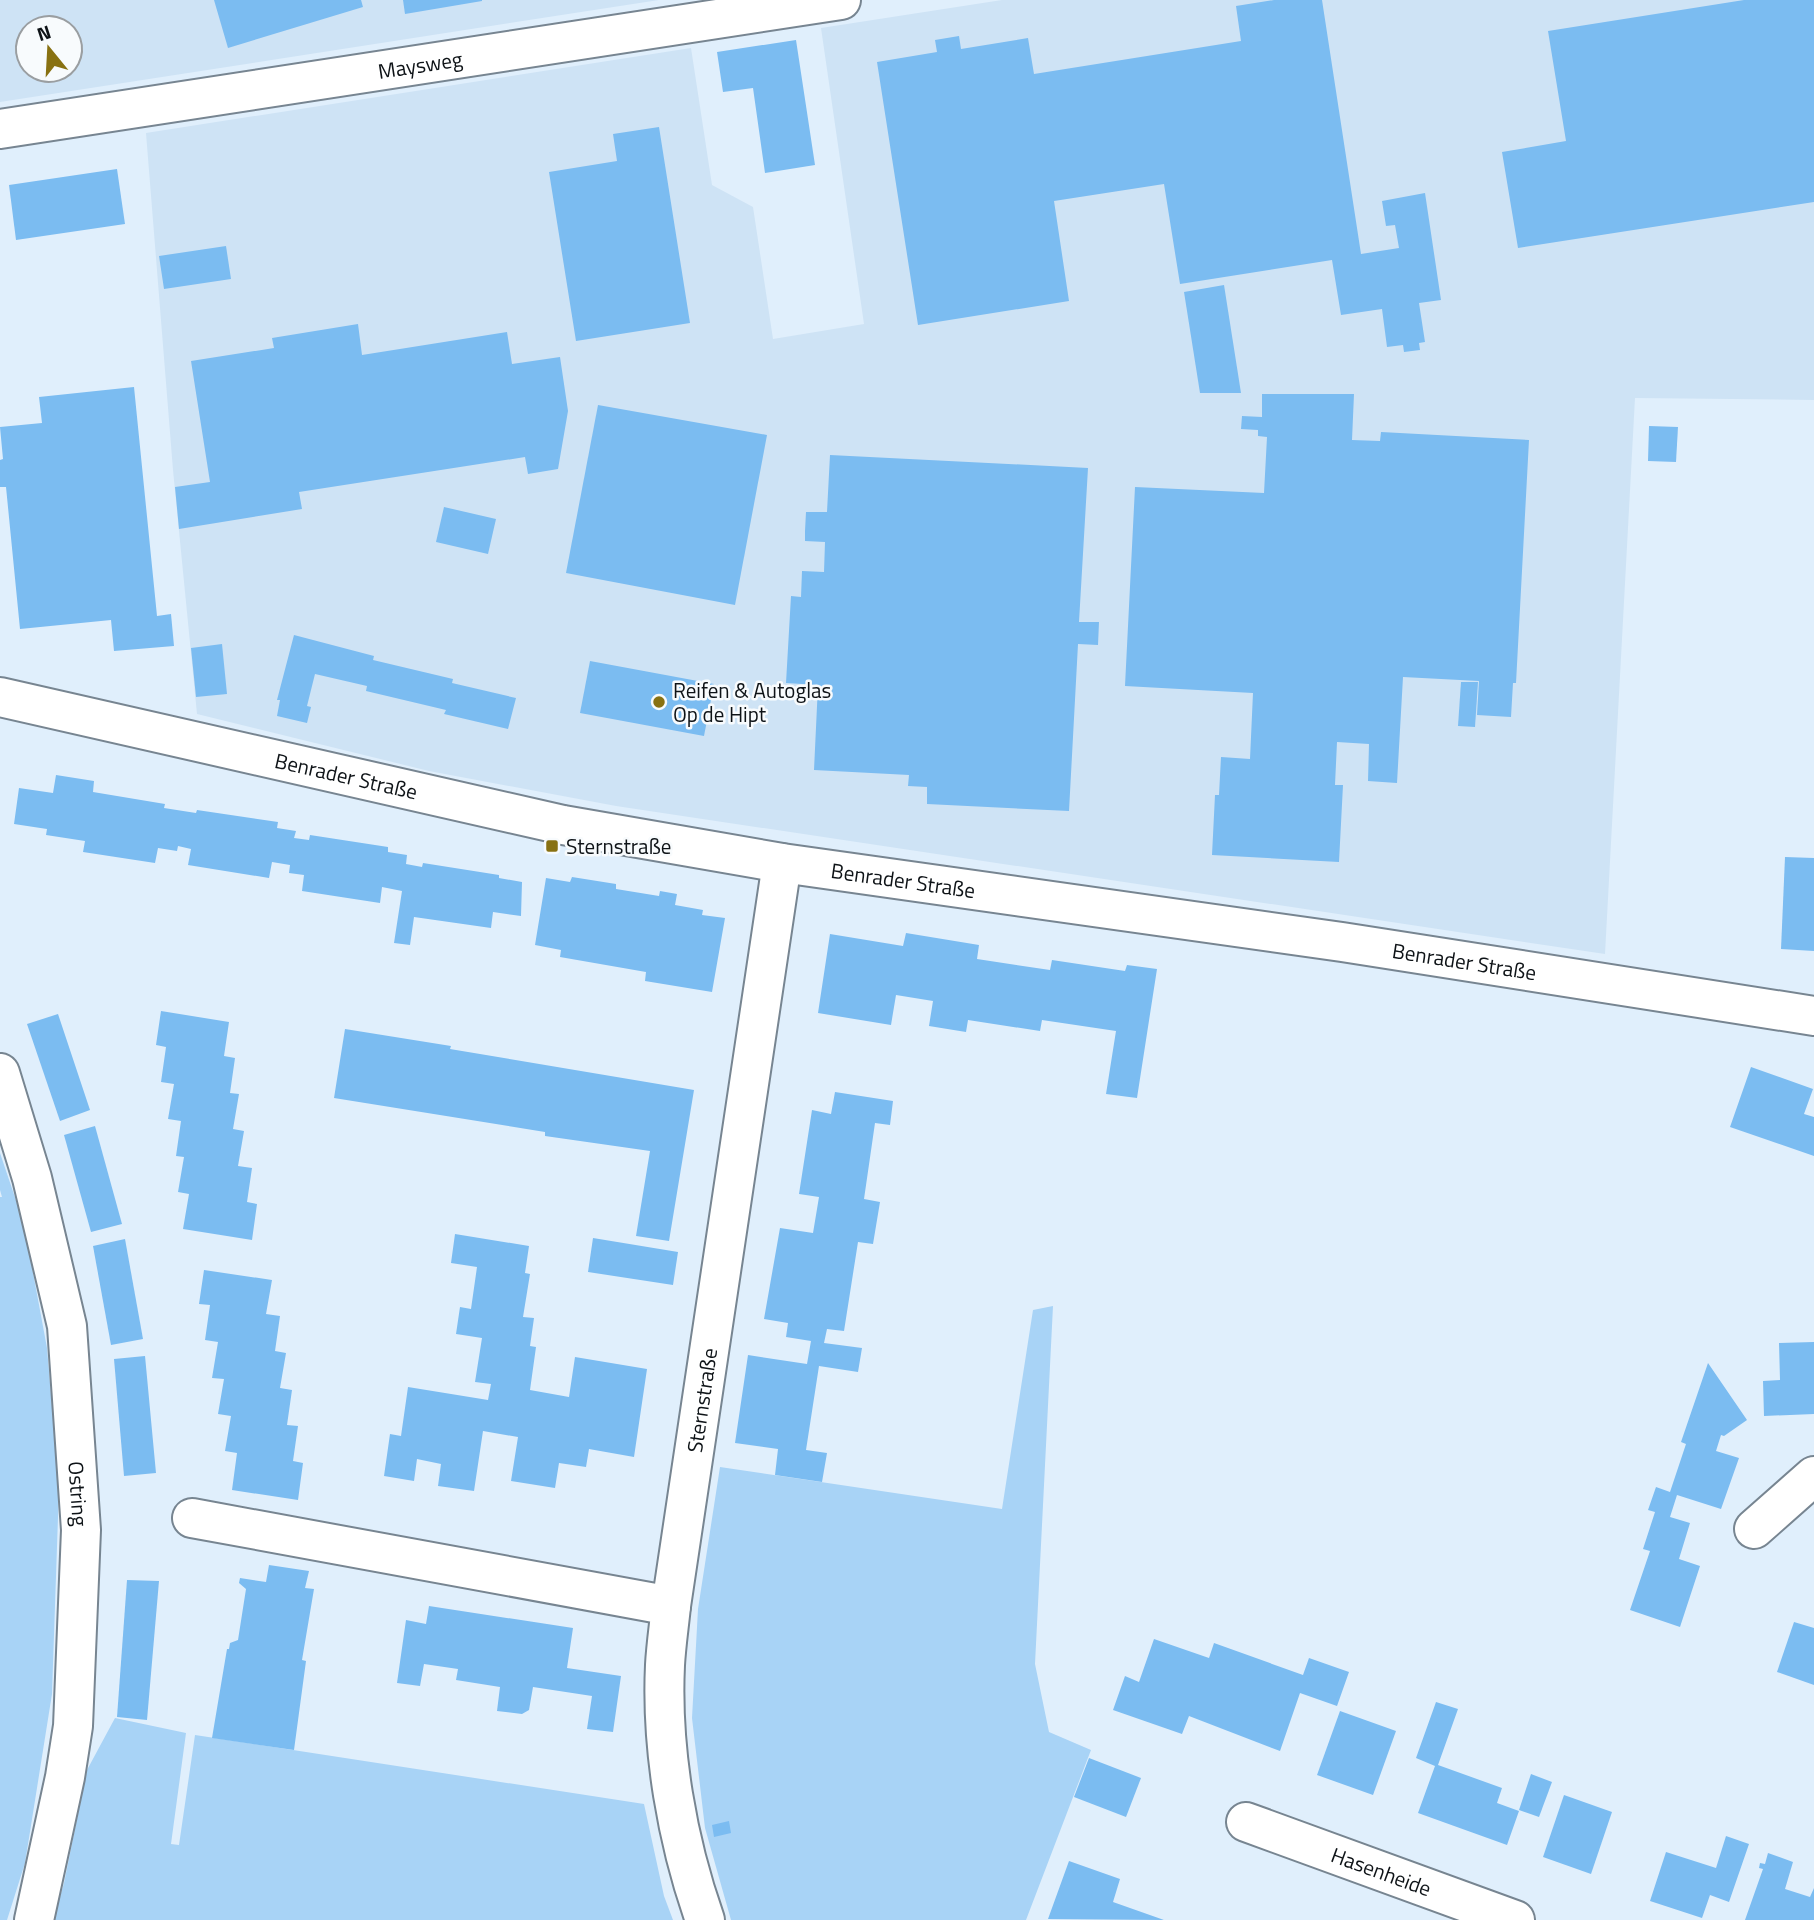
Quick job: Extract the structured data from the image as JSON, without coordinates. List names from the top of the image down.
{
  "streets": {
    "street": [
      "Maysweg",
      "Benrader Straße",
      "Sternstraße",
      "Ostring",
      "Hasenheide"
    ]
  },
  "crossings": [
    ["Benrader Straße", "Sternstraße"]
  ],
  "places": {
    "other": ["Reifen & Autoglas Op de Hipt"],
    "transit": ["Sternstraße"]
  },
  "north": "top"
}
